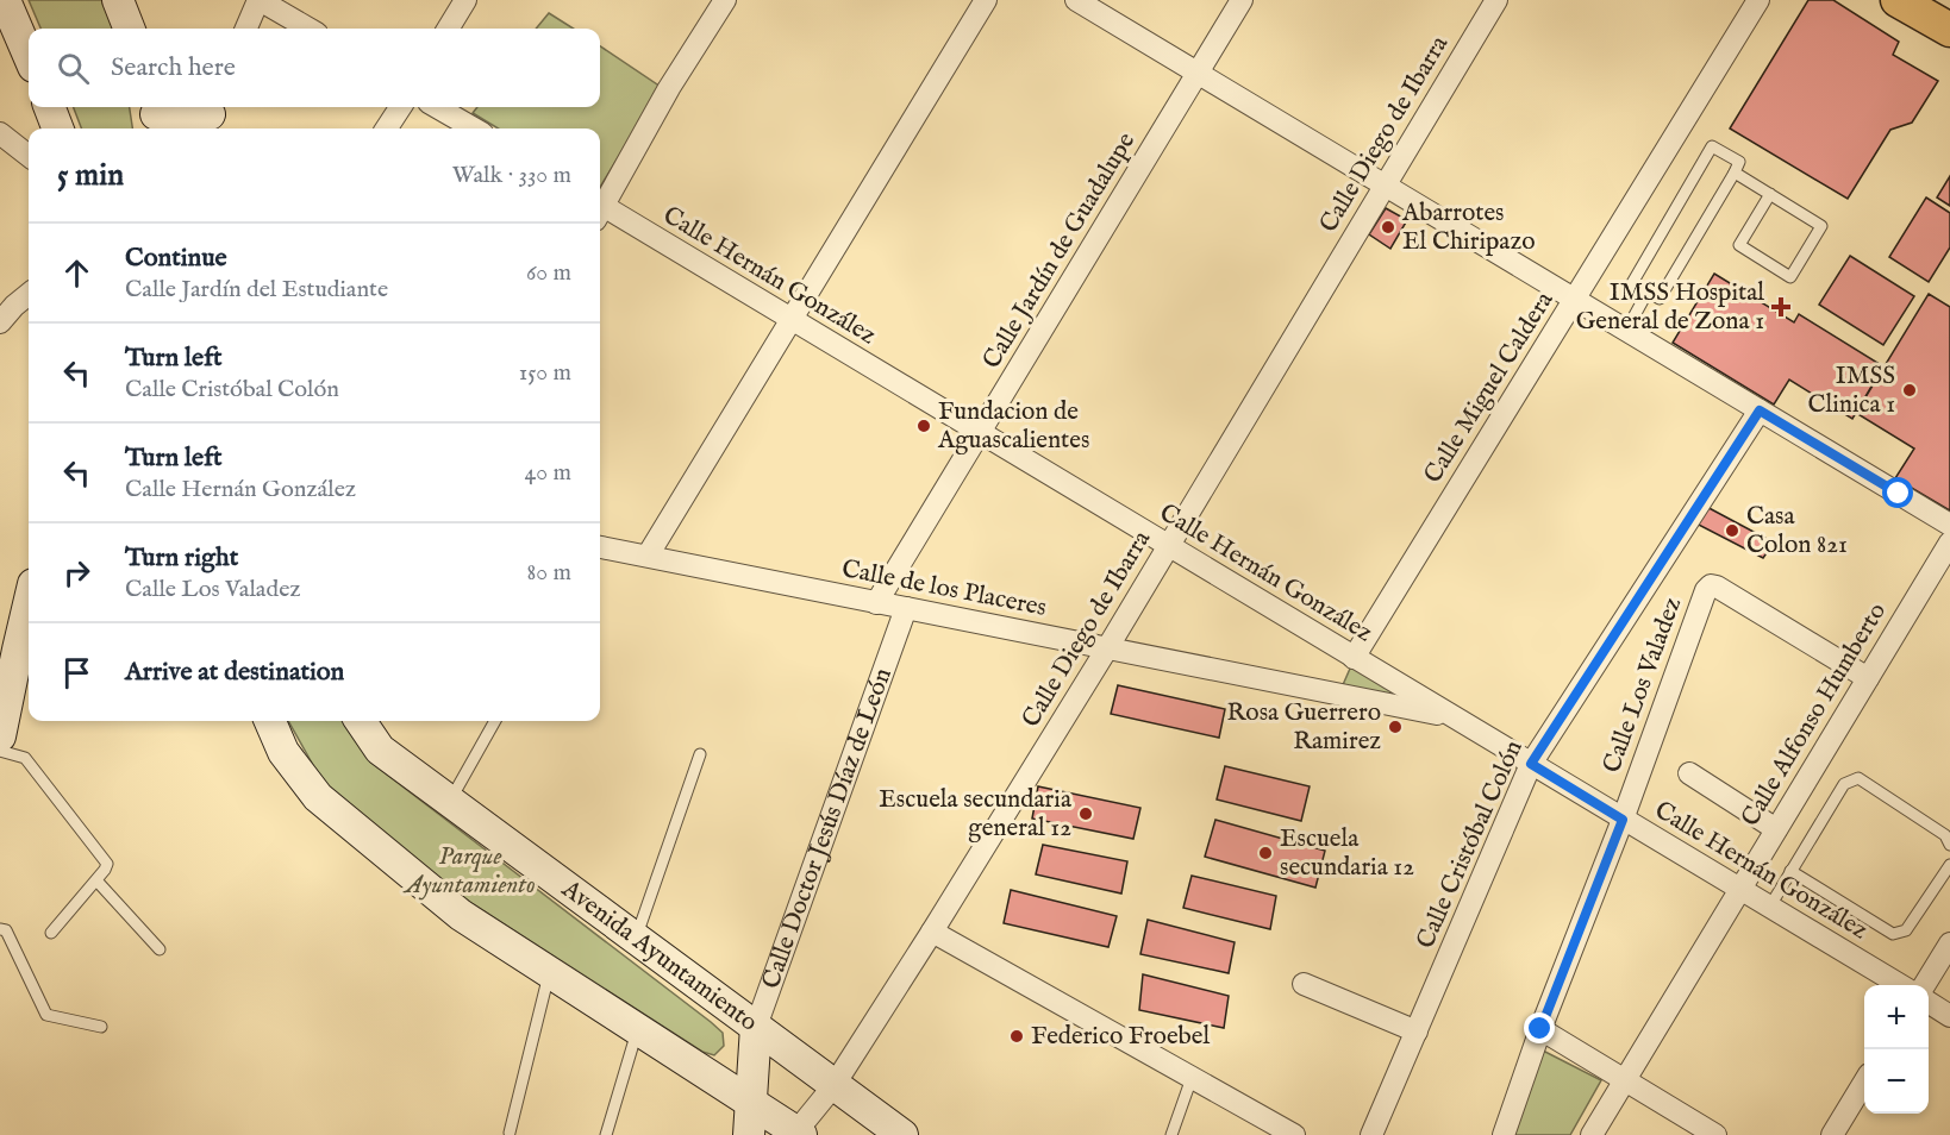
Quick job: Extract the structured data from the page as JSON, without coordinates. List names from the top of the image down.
{
  "streets": {
    "main road": ["Calle Doctor Jesús Díaz de León", "Avenida Ayuntamiento"],
    "street": [
      "Calle Diego de Ibarra",
      "Calle Jardín de Guadalupe",
      "Calle Hernán González",
      "Calle Miguel Caldera",
      "Calle de los Placeres",
      "Calle Los Valadez",
      "Calle Alfonso Humberto",
      "Calle Cristóbal Colón"
    ]
  },
  "crossings": [
    ["Calle Diego de Ibarra", "Calle Hernán González"],
    ["Calle Diego de Ibarra", "Calle de los Placeres"],
    ["Calle Diego de Ibarra", "Avenida Ayuntamiento"],
    ["Calle Jardín de Guadalupe", "Calle Hernán González"],
    ["Calle Jardín de Guadalupe", "Calle de los Placeres"],
    ["Calle Hernán González", "Calle Miguel Caldera"],
    ["Calle Hernán González", "Calle de los Placeres"],
    ["Calle Hernán González", "Calle Los Valadez"],
    ["Calle Hernán González", "Calle Alfonso Humberto"],
    ["Calle Hernán González", "Calle Cristóbal Colón"],
    ["Calle de los Placeres", "Calle Doctor Jesús Díaz de León"],
    ["Calle Los Valadez", "Calle Alfonso Humberto"],
    ["Calle Doctor Jesús Díaz de León", "Avenida Ayuntamiento"]
  ],
  "parks": ["Parque Ayuntamiento"],
  "places": {
    "other": [
      "Abarrotes El Chiripazo",
      "IMSS Clinica 1",
      "Fundacion de Aguascalientes",
      "Casa Colon 821",
      "Rosa Guerrero Ramirez",
      "Escuela secundaria general 12",
      "Escuela secundaria 12",
      "Federico Froebel"
    ],
    "health": ["IMSS Hospital General de Zona 1"]
  },
  "page": {
    "search": "Search here",
    "heading": ["5 min", "Walk · 330 m"],
    "list": [
      ["Continue", "Calle Jardín del Estudiante", "60 m"],
      ["Turn left", "Calle Cristóbal Colón", "150 m"],
      ["Turn left", "Calle Hernán González", "40 m"],
      ["Turn right", "Calle Los Valadez", "80 m"],
      "Arrive at destination"
    ],
    "map_buttons": ["+", "−"]
  }
}
